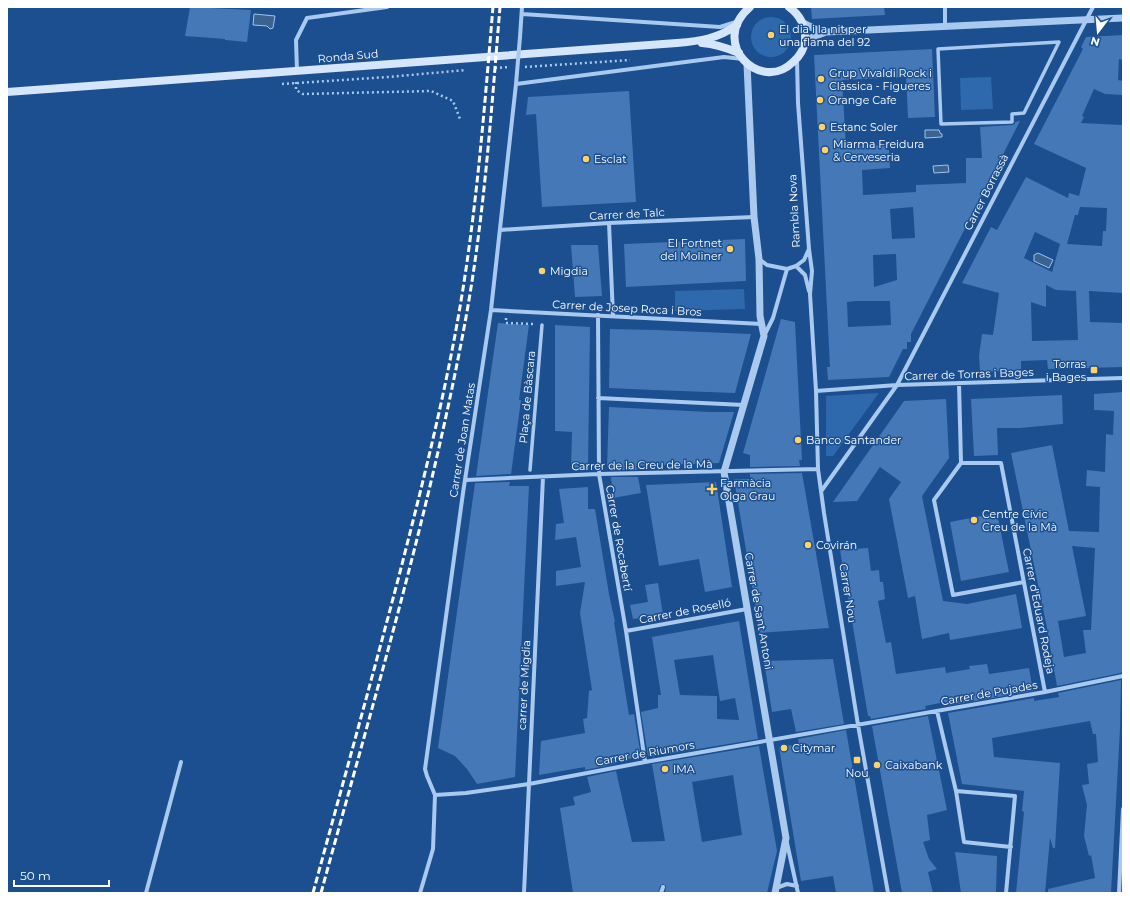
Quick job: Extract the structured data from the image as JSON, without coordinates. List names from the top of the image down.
{
  "streets": {
    "main road": ["Ronda Sud"],
    "street": [
      "Carrer Borrassà",
      "Rambla Nova",
      "Carrer de Talc",
      "Carrer de Josep Roca i Bros",
      "Carrer de Torras i Bages",
      "Plaça de Bàscara",
      "Carrer de Joan Matas",
      "Carrer de la Creu de la Mà",
      "Carrer de Rocabertí",
      "Carrer Nou",
      "Carrer de Roselló",
      "Carrer de Sant Antoni",
      "Carrer d'Eduard Rodeja",
      "carrer de Migdia",
      "Carrer de Pujades",
      "Carrer de Riumors"
    ]
  },
  "crossings": [
    ["Ronda Sud", "Rambla Nova"],
    ["Carrer Borrassà", "Carrer de Torras i Bages"],
    ["Carrer Borrassà", "Carrer Nou"],
    ["Rambla Nova", "Carrer Nou"],
    ["Carrer de Talc", "Carrer de Joan Matas"],
    ["Carrer de Josep Roca i Bros", "Carrer de Joan Matas"],
    ["Carrer de Josep Roca i Bros", "Carrer de Rocabertí"],
    ["Carrer de Josep Roca i Bros", "Carrer de Sant Antoni"],
    ["Carrer de Torras i Bages", "Carrer Nou"],
    ["Carrer de Joan Matas", "Carrer de la Creu de la Mà"],
    ["Carrer de Joan Matas", "Carrer de Riumors"],
    ["Carrer de la Creu de la Mà", "Carrer de Rocabertí"],
    ["Carrer de la Creu de la Mà", "Carrer Nou"],
    ["Carrer de la Creu de la Mà", "Carrer de Sant Antoni"],
    ["Carrer de la Creu de la Mà", "carrer de Migdia"],
    ["Carrer de Rocabertí", "Carrer de Roselló"],
    ["Carrer de Rocabertí", "Carrer de Riumors"],
    ["Carrer Nou", "Carrer de Pujades"],
    ["Carrer Nou", "Carrer de Riumors"],
    ["Carrer de Roselló", "Carrer de Sant Antoni"],
    ["Carrer de Sant Antoni", "Carrer de Riumors"],
    ["Carrer d'Eduard Rodeja", "Carrer de Pujades"],
    ["carrer de Migdia", "Carrer de Riumors"],
    ["Carrer de Pujades", "Carrer de Riumors"]
  ],
  "places": {
    "other": [
      "El dia i la nit per una flama del 92",
      "Grup Vivaldi Rock i Clàssica - Figueres",
      "Orange Cafe",
      "Estanc Soler",
      "Miarma Freidura & Cerveseria",
      "Esclat",
      "El Fortnet del Moliner",
      "Migdia",
      "Banco Santander",
      "Centre Cívic Creu de la Mà",
      "Covirán",
      "Citymar",
      "Caixabank",
      "IMA"
    ],
    "transit": ["Torras i Bages", "Nou"],
    "health": ["Farmàcia Olga Grau"]
  },
  "scale_bar": "50 m",
  "north": "bottom"
}
